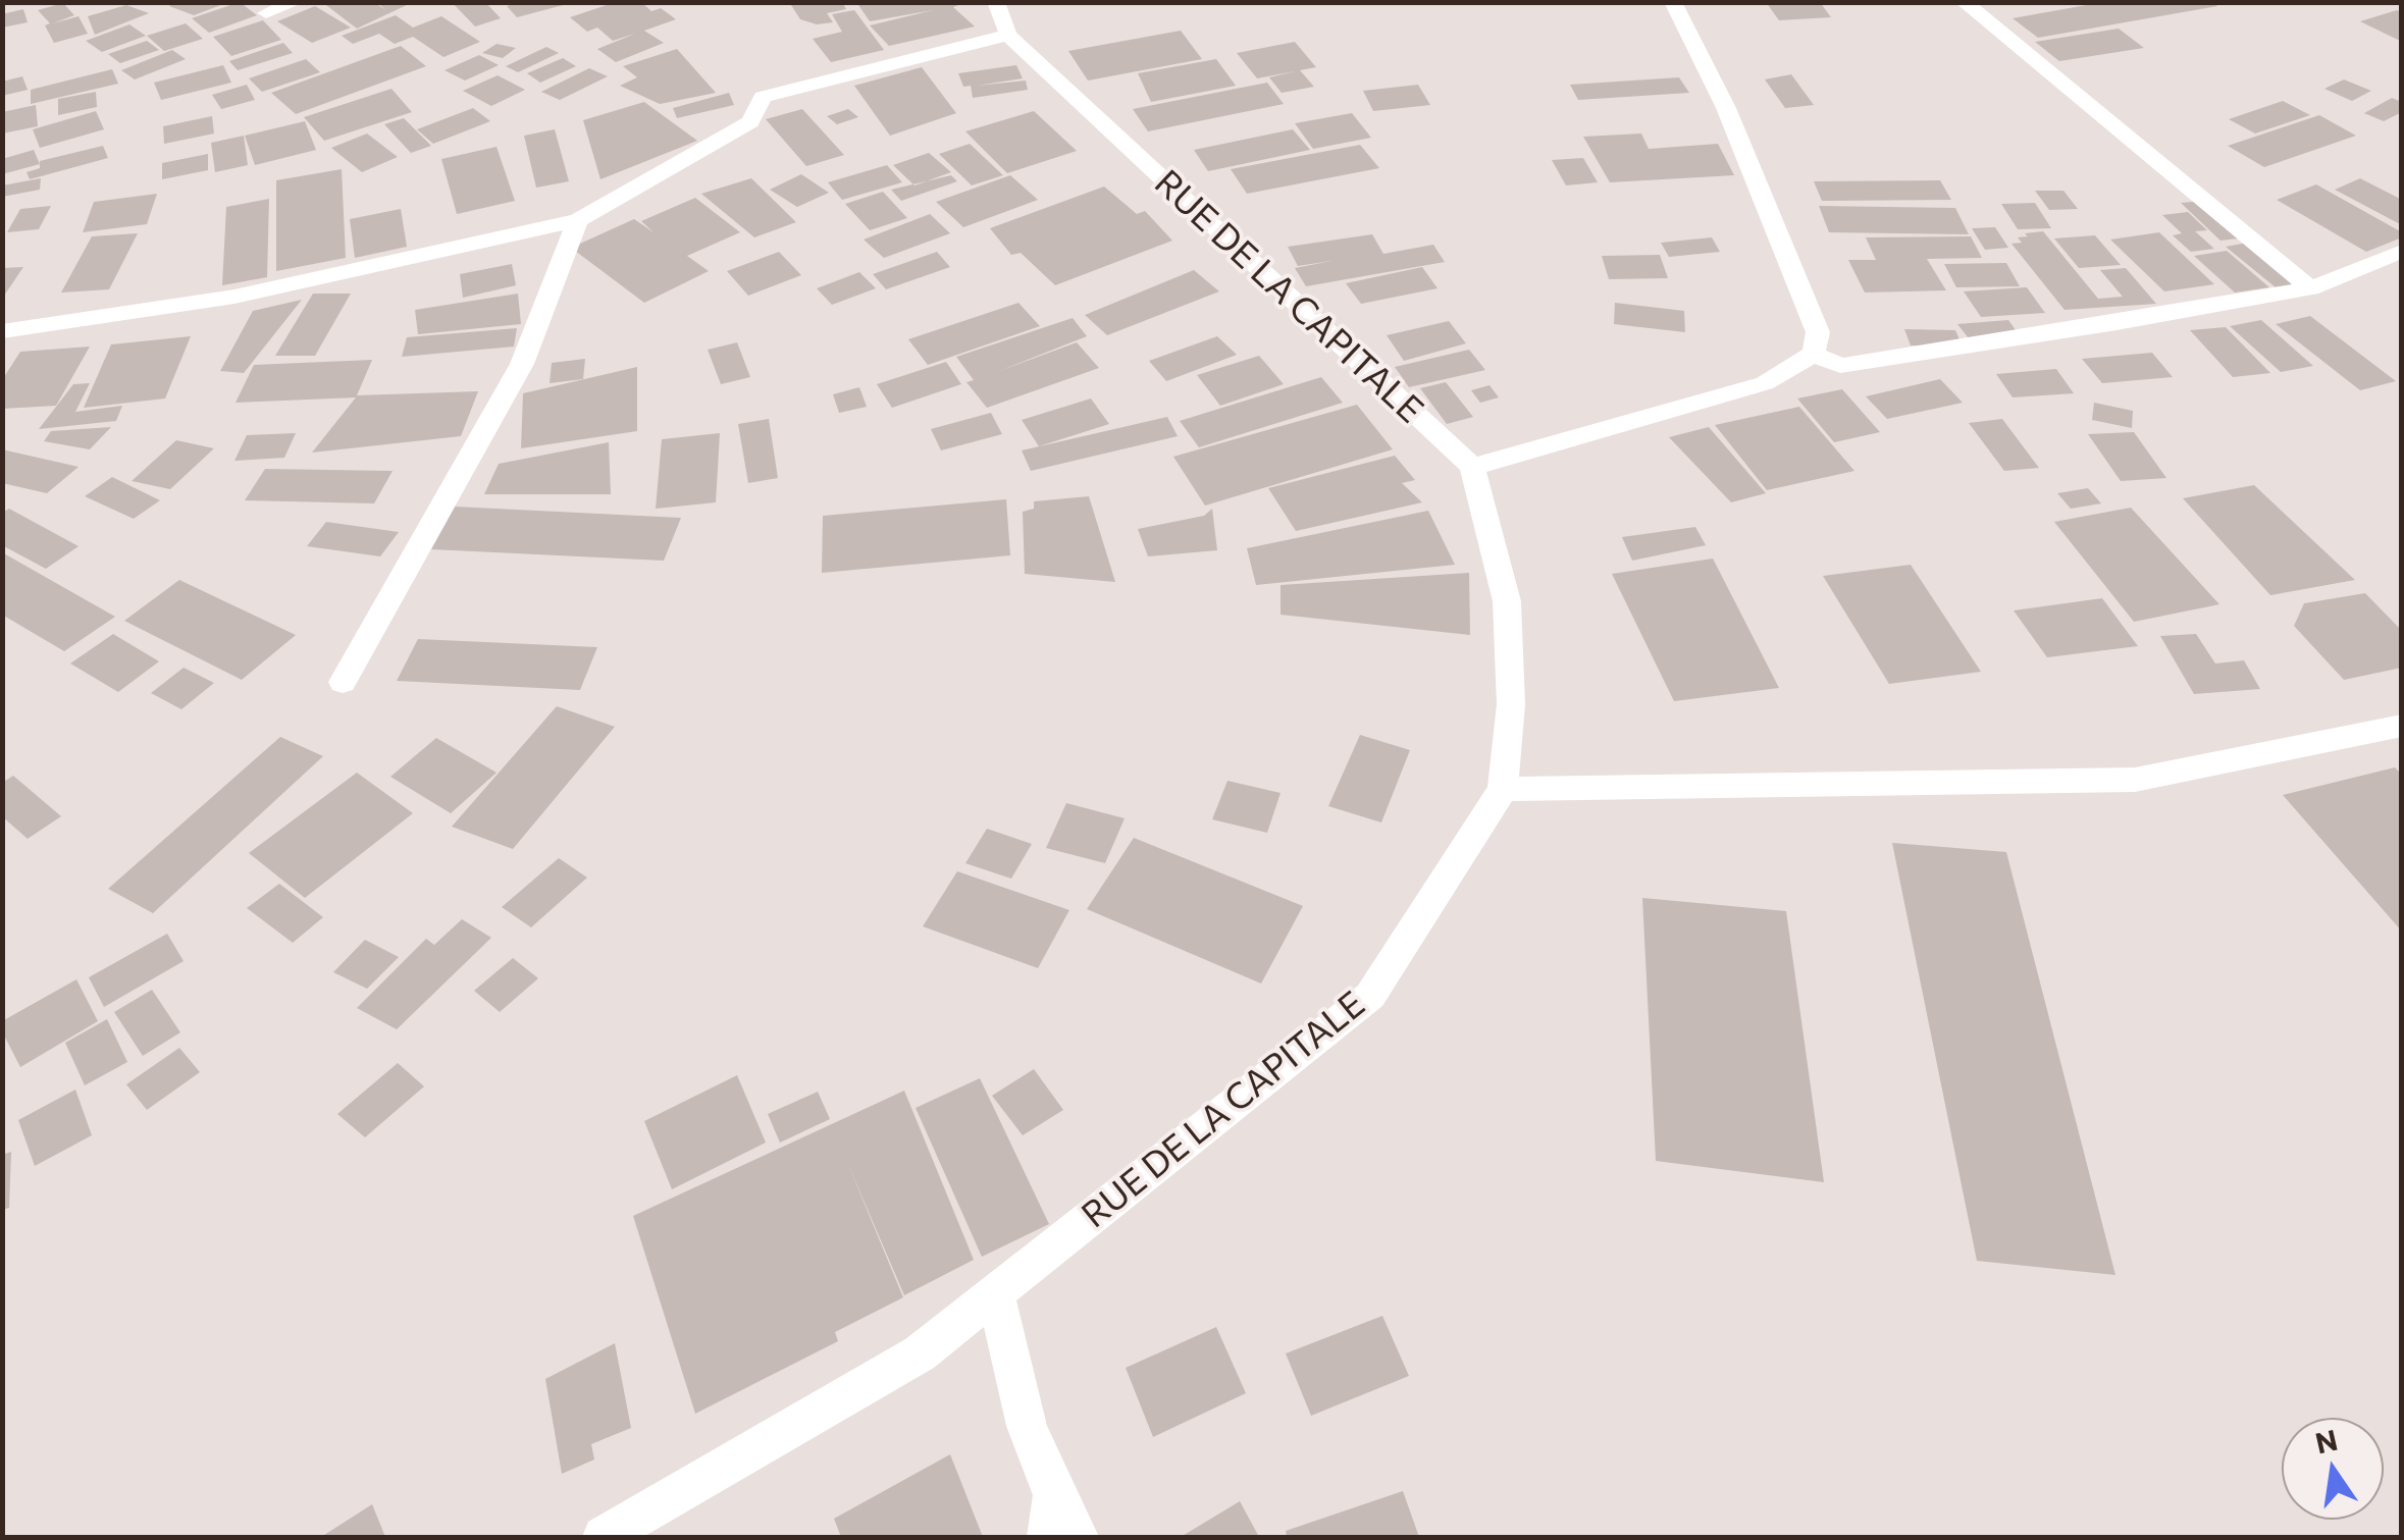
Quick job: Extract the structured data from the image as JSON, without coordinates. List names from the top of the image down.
{
  "streets": {
    "street": ["RUE DE LA CAPITALE"]
  },
  "north": "top"
}
